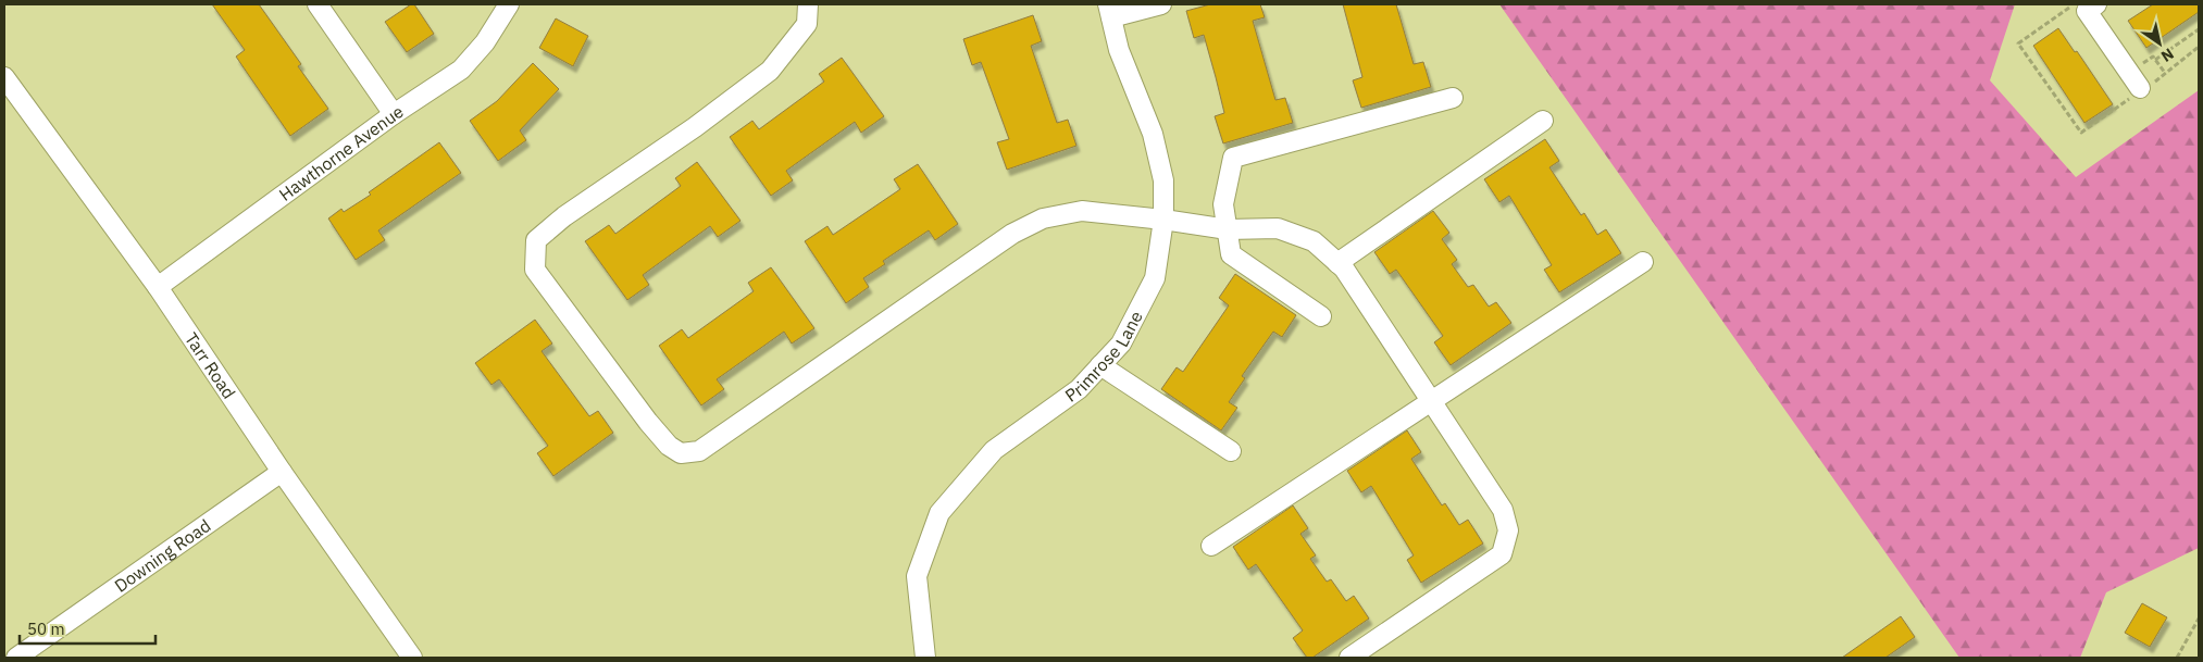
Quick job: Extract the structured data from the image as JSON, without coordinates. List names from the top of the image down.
{
  "streets": {
    "street": [
      "Hawthorne Avenue",
      "Primrose Lane",
      "Tarr Road",
      "Downing Road"
    ]
  },
  "crossings": [
    ["Hawthorne Avenue", "Tarr Road"],
    ["Tarr Road", "Downing Road"]
  ],
  "scale_bar": "50 m",
  "north": "bottom right"
}
